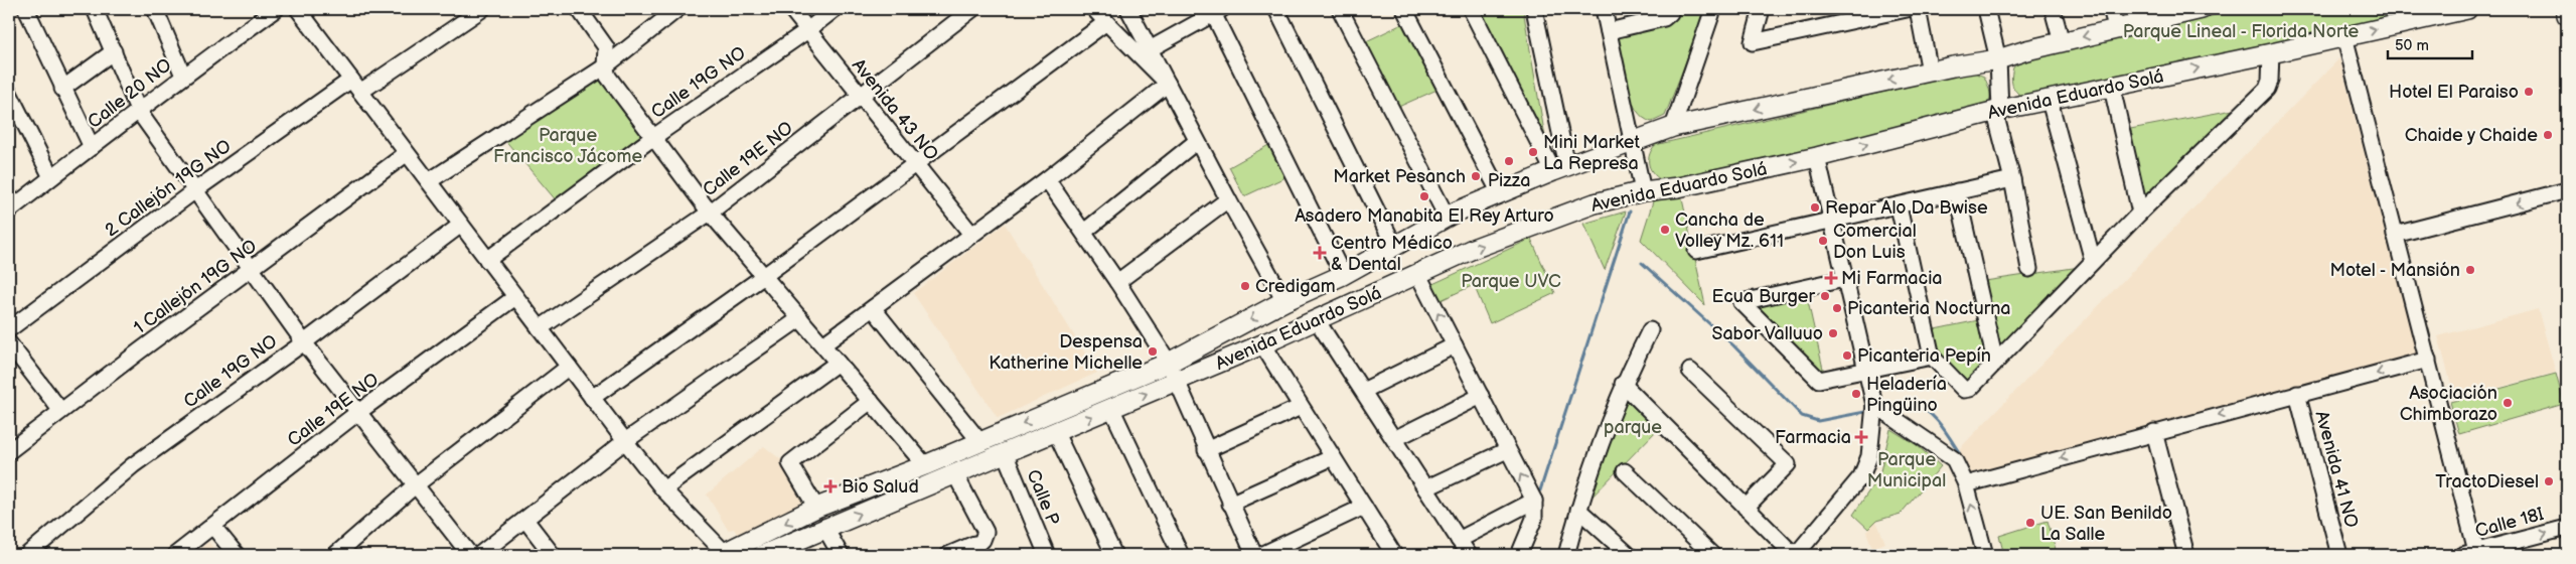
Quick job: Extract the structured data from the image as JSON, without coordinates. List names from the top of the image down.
{
  "streets": {
    "main road": ["Avenida Eduardo Solá"],
    "street": [
      "Calle 19G NO",
      "Calle 20 NO",
      "Avenida 43 NO",
      "Calle 19E NO",
      "2 Callejón 19G NO",
      "1 Callejón 19G NO",
      "Avenida 41 NO",
      "Calle P",
      "Calle 18I"
    ]
  },
  "crossings": [
    ["Calle 19G NO", "Avenida 43 NO"],
    ["Avenida Eduardo Solá", "Calle P"],
    ["Avenida 43 NO", "Calle 19E NO"]
  ],
  "one_way": ["Calle 18I"],
  "parks": [
    "Parque Lineal - Florida Norte",
    "Parque Francisco Jácome",
    "Parque UVC",
    "parque",
    "Parque Municipal"
  ],
  "places": {
    "other": [
      "Hotel El Paraiso",
      "Chaide y Chaide",
      "Mini Market La Represa",
      "Pizza",
      "Market Pesanch",
      "Asadero Manabita El Rey Arturo",
      "Repar Alo Da Bwise",
      "Cancha de Volley Mz. 611",
      "Comercial Don Luis",
      "Motel - Mansión",
      "Credigam",
      "Ecua Burger",
      "Picanteria Nocturna",
      "Sabor Valluuo",
      "Despensa Katherine Michelle",
      "Picanteria Pepín",
      "Heladería Pingüino",
      "Asociación Chimborazo",
      "TractoDiesel",
      "UE. San Benildo La Salle"
    ],
    "health": [
      "Centro Médico & Dental",
      "Mi Farmacia",
      "Farmacia",
      "Bio Salud"
    ]
  },
  "scale_bar": "50 m"
}
